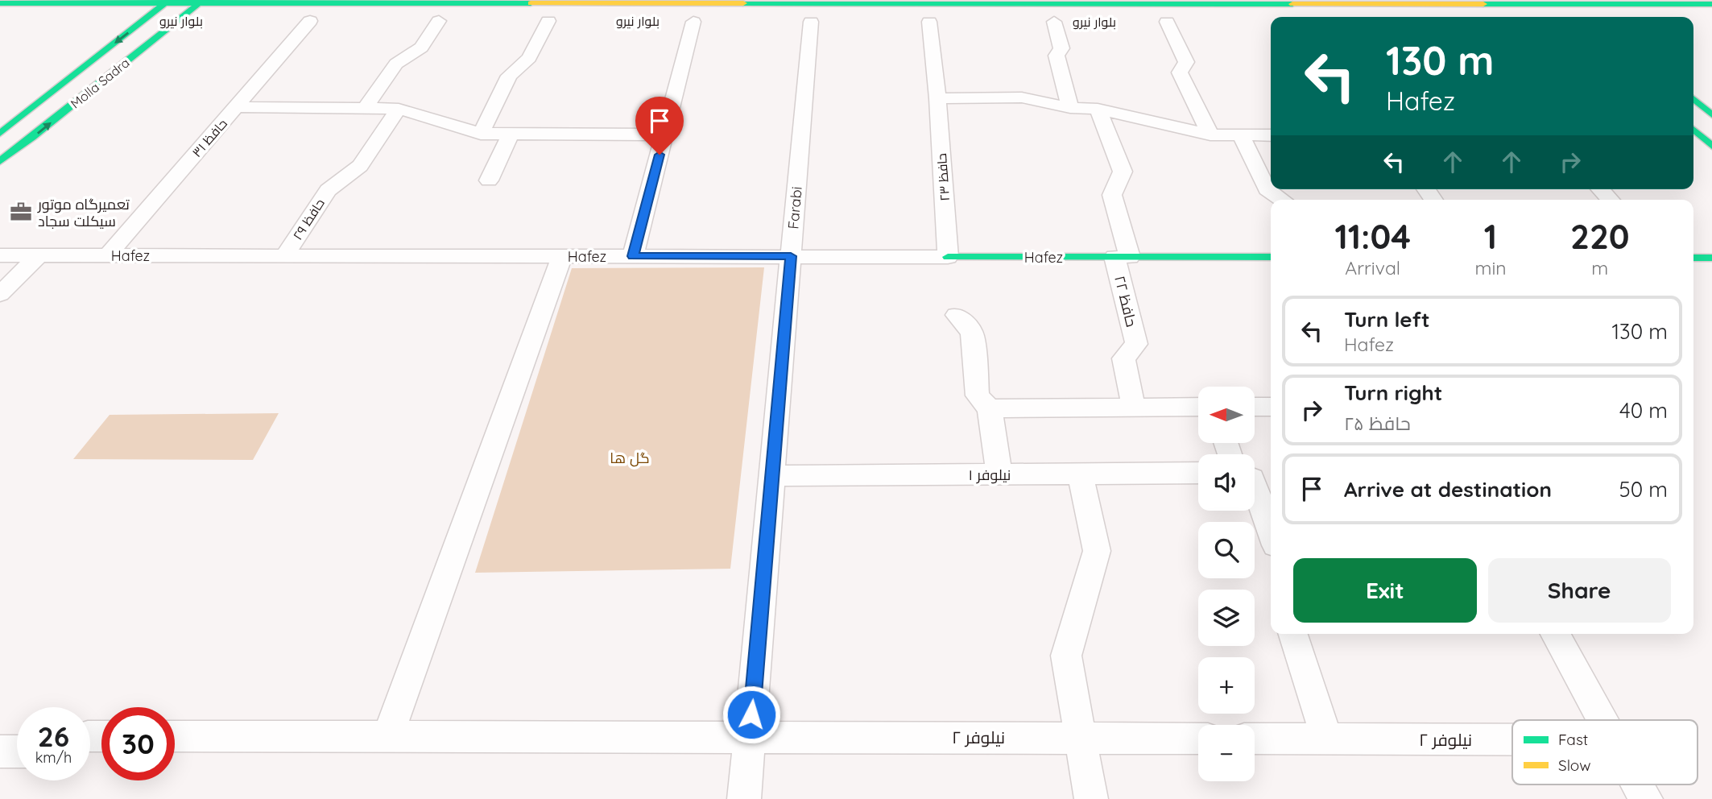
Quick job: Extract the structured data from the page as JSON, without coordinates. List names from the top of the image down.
{
  "streets": {
    "street": [
      "بلوار نیرو",
      "Molla Sadra",
      "حافظ ۳۱",
      "حافظ ۲۳",
      "Farabi",
      "حافظ ۲۹",
      "Hafez",
      "حافظ ۲۲",
      "نیلوفر ۱",
      "نیلوفر ۲"
    ]
  },
  "crossings": [
    ["بلوار نیرو", "Molla Sadra"],
    ["حافظ ۳۱", "Hafez"],
    ["حافظ ۲۳", "Hafez"],
    ["Farabi", "Hafez"],
    ["Farabi", "نیلوفر ۱"],
    ["Farabi", "نیلوفر ۲"],
    ["حافظ ۲۹", "Hafez"],
    ["Hafez", "حافظ ۲۲"]
  ],
  "parks": ["گل ها"],
  "places": {
    "office": ["تعمیرگاه موتور سیکلت سجاد"]
  },
  "legend": ["Fast", "Slow"],
  "north": "left",
  "page": {
    "turn": ["130 m", "Hafez"],
    "eta": [
      "11:04",
      "Arrival",
      "1",
      "min",
      "220",
      "m"
    ],
    "list": [
      {
        "name": "Turn left",
        "note": "Hafez",
        "value": "130 m"
      },
      {
        "name": "Turn right",
        "note": "حافظ ۲۵",
        "value": "40 m"
      },
      {
        "name": "Arrive at destination",
        "value": "50 m"
      }
    ],
    "map_buttons": ["+", "−"],
    "buttons": ["Exit", "Share"],
    "speed": "26 km/h",
    "limit": "30"
  }
}
